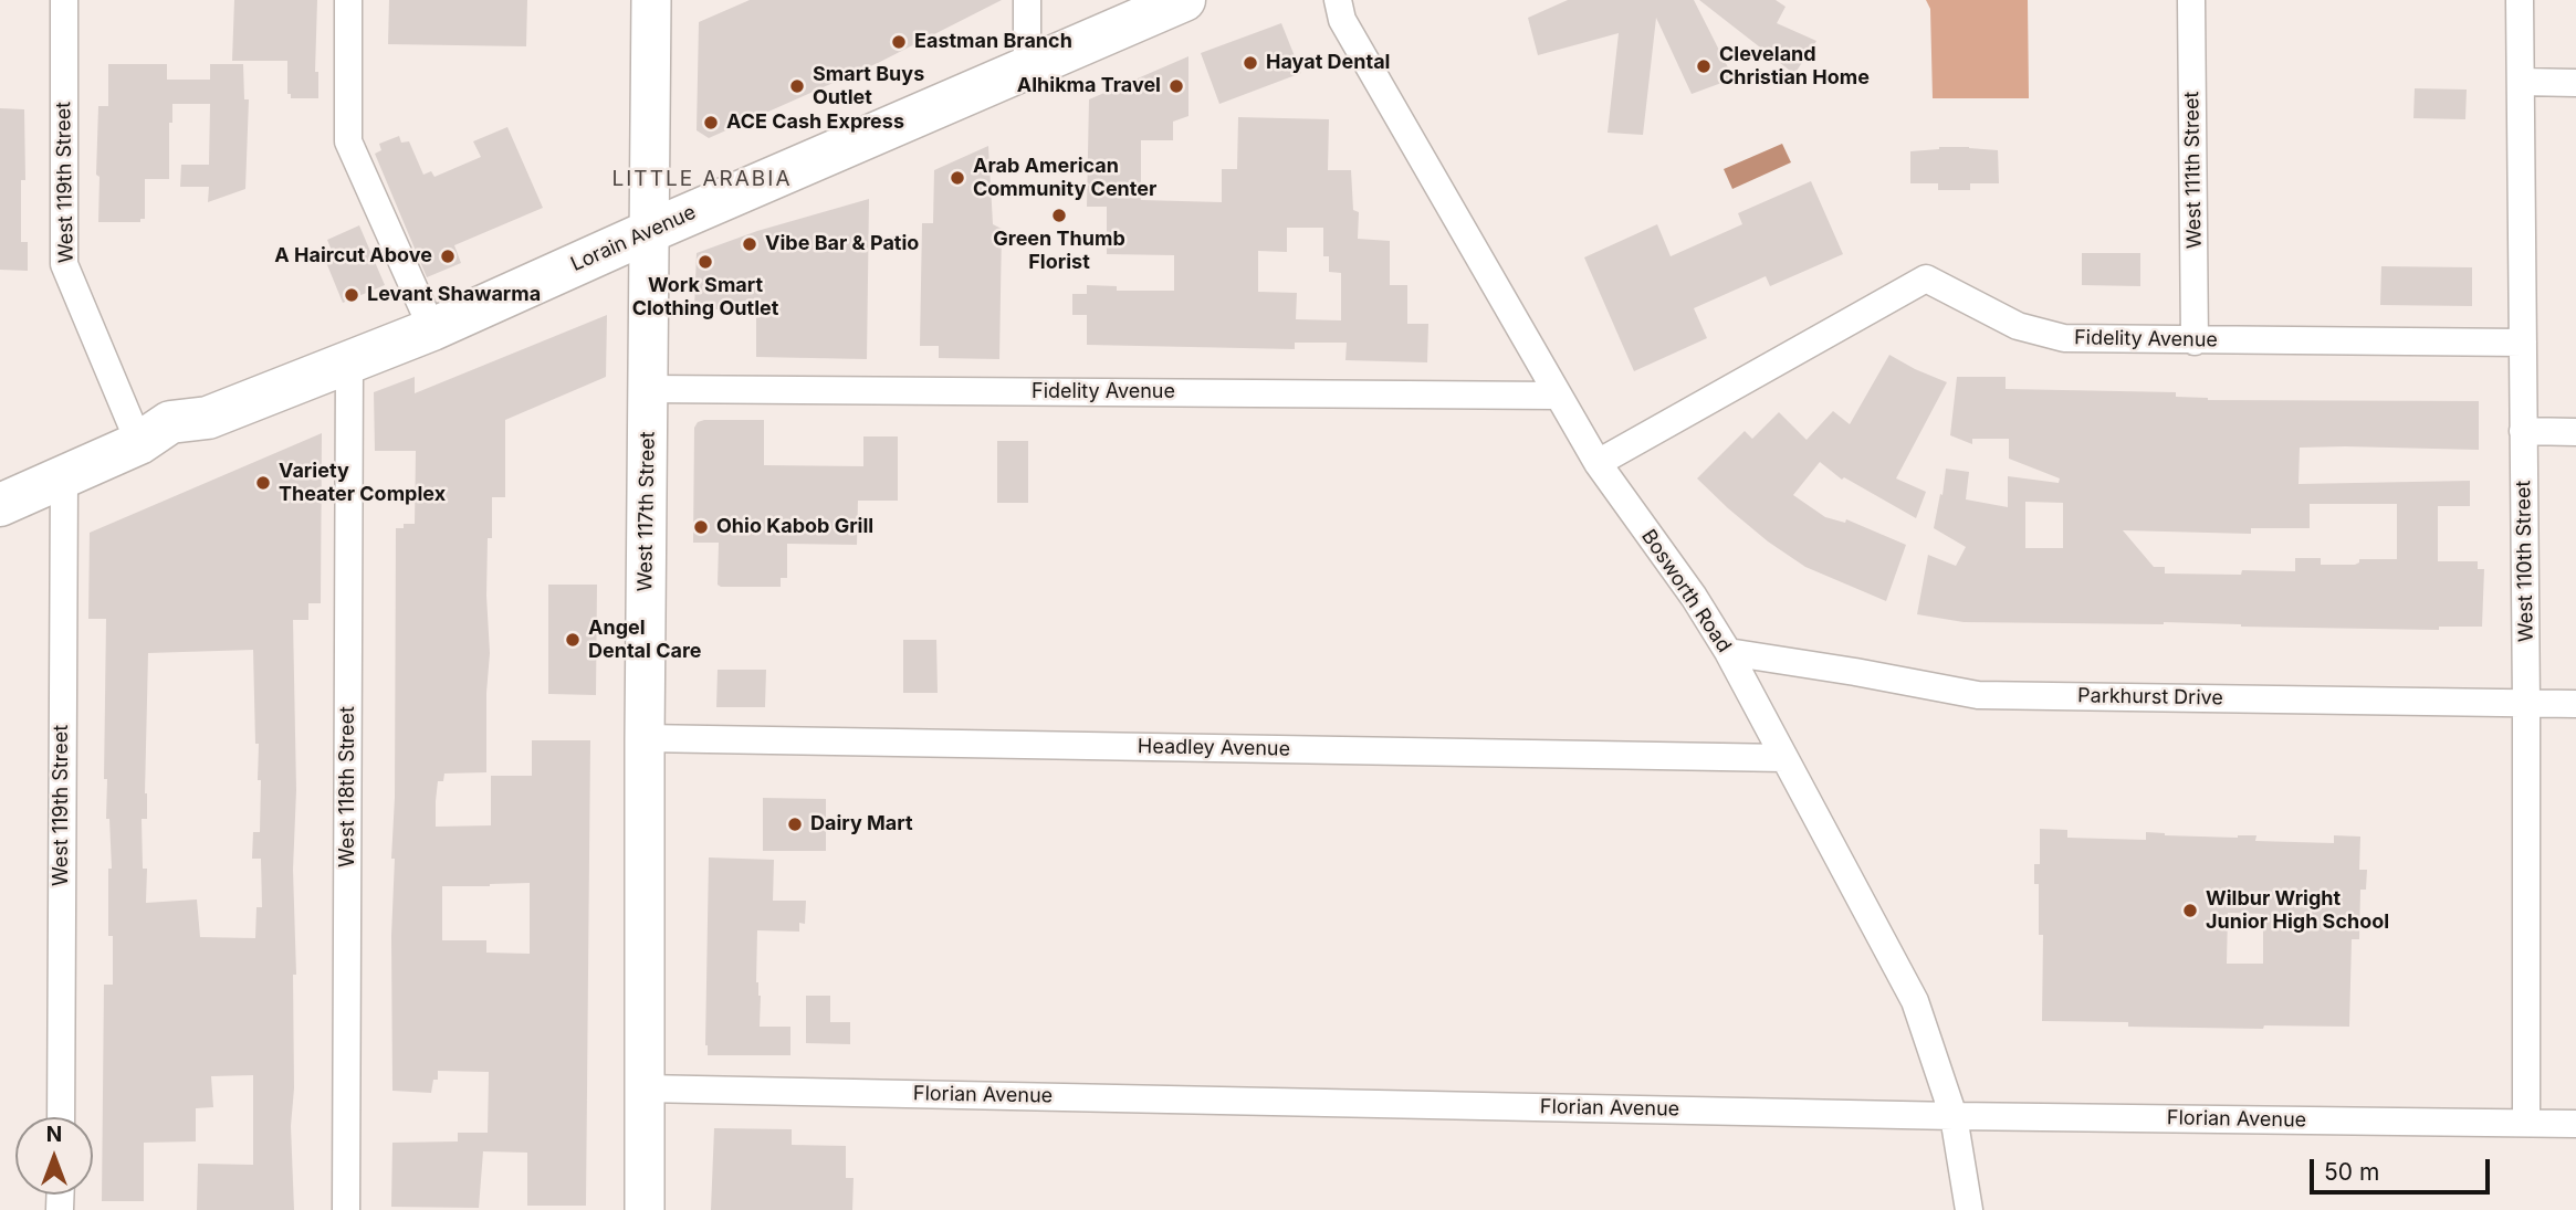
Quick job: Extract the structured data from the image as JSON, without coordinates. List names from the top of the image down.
{
  "streets": {
    "main road": ["Lorain Avenue", "West 117th Street"],
    "street": [
      "West 111th Street",
      "West 119th Street",
      "Fidelity Avenue",
      "West 110th Street",
      "Bosworth Road",
      "Parkhurst Drive",
      "Headley Avenue",
      "West 118th Street",
      "Florian Avenue"
    ]
  },
  "crossings": [
    ["West 111th Street", "Fidelity Avenue"],
    ["West 119th Street", "Lorain Avenue"],
    ["Lorain Avenue", "West 117th Street"],
    ["Lorain Avenue", "West 118th Street"],
    ["Fidelity Avenue", "West 117th Street"],
    ["Fidelity Avenue", "West 110th Street"],
    ["Fidelity Avenue", "Bosworth Road"],
    ["West 117th Street", "Headley Avenue"],
    ["West 117th Street", "Florian Avenue"],
    ["West 110th Street", "Parkhurst Drive"],
    ["West 110th Street", "Florian Avenue"],
    ["Bosworth Road", "Parkhurst Drive"],
    ["Bosworth Road", "Headley Avenue"],
    ["Bosworth Road", "Florian Avenue"]
  ],
  "districts": ["LITTLE ARABIA"],
  "places": [
    "Eastman Branch",
    "Hayat Dental",
    "Cleveland Christian Home",
    "Smart Buys Outlet",
    "Alhikma Travel",
    "ACE Cash Express",
    "Arab American Community Center",
    "Green Thumb Florist",
    "Vibe Bar & Patio",
    "A Haircut Above",
    "Work Smart Clothing Outlet",
    "Levant Shawarma",
    "Variety Theater Complex",
    "Ohio Kabob Grill",
    "Angel Dental Care",
    "Dairy Mart",
    "Wilbur Wright Junior High School"
  ],
  "scale_bar": "50 m",
  "north": "top"
}
